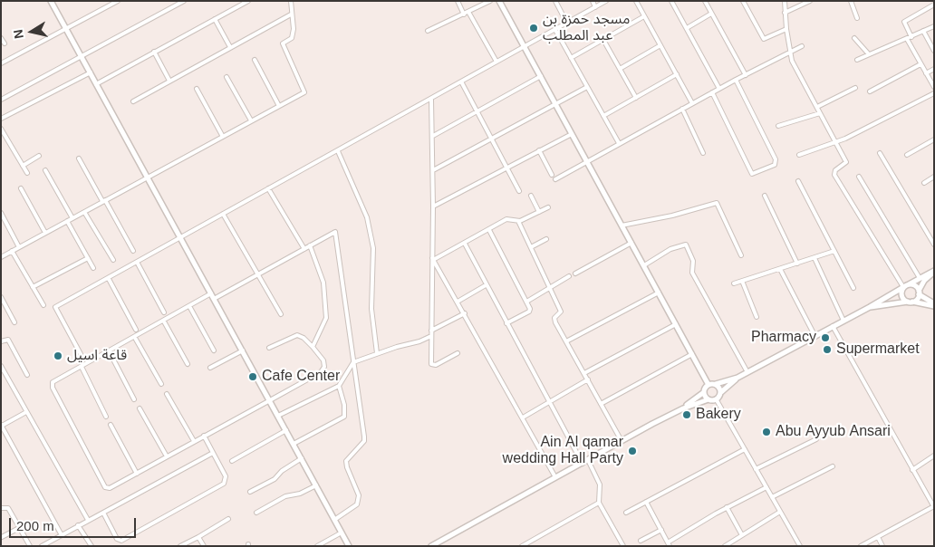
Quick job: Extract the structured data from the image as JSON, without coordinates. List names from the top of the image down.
{
  "places": [
    "مسجد حمزة بن عبد المطلب",
    "Pharmacy",
    "Supermarket",
    "قاعة اسيل",
    "Cafe Center",
    "Bakery",
    "Abu Ayyub Ansari",
    "Ain Al qamar wedding Hall Party"
  ],
  "scale_bar": "200 m",
  "north": "left"
}
